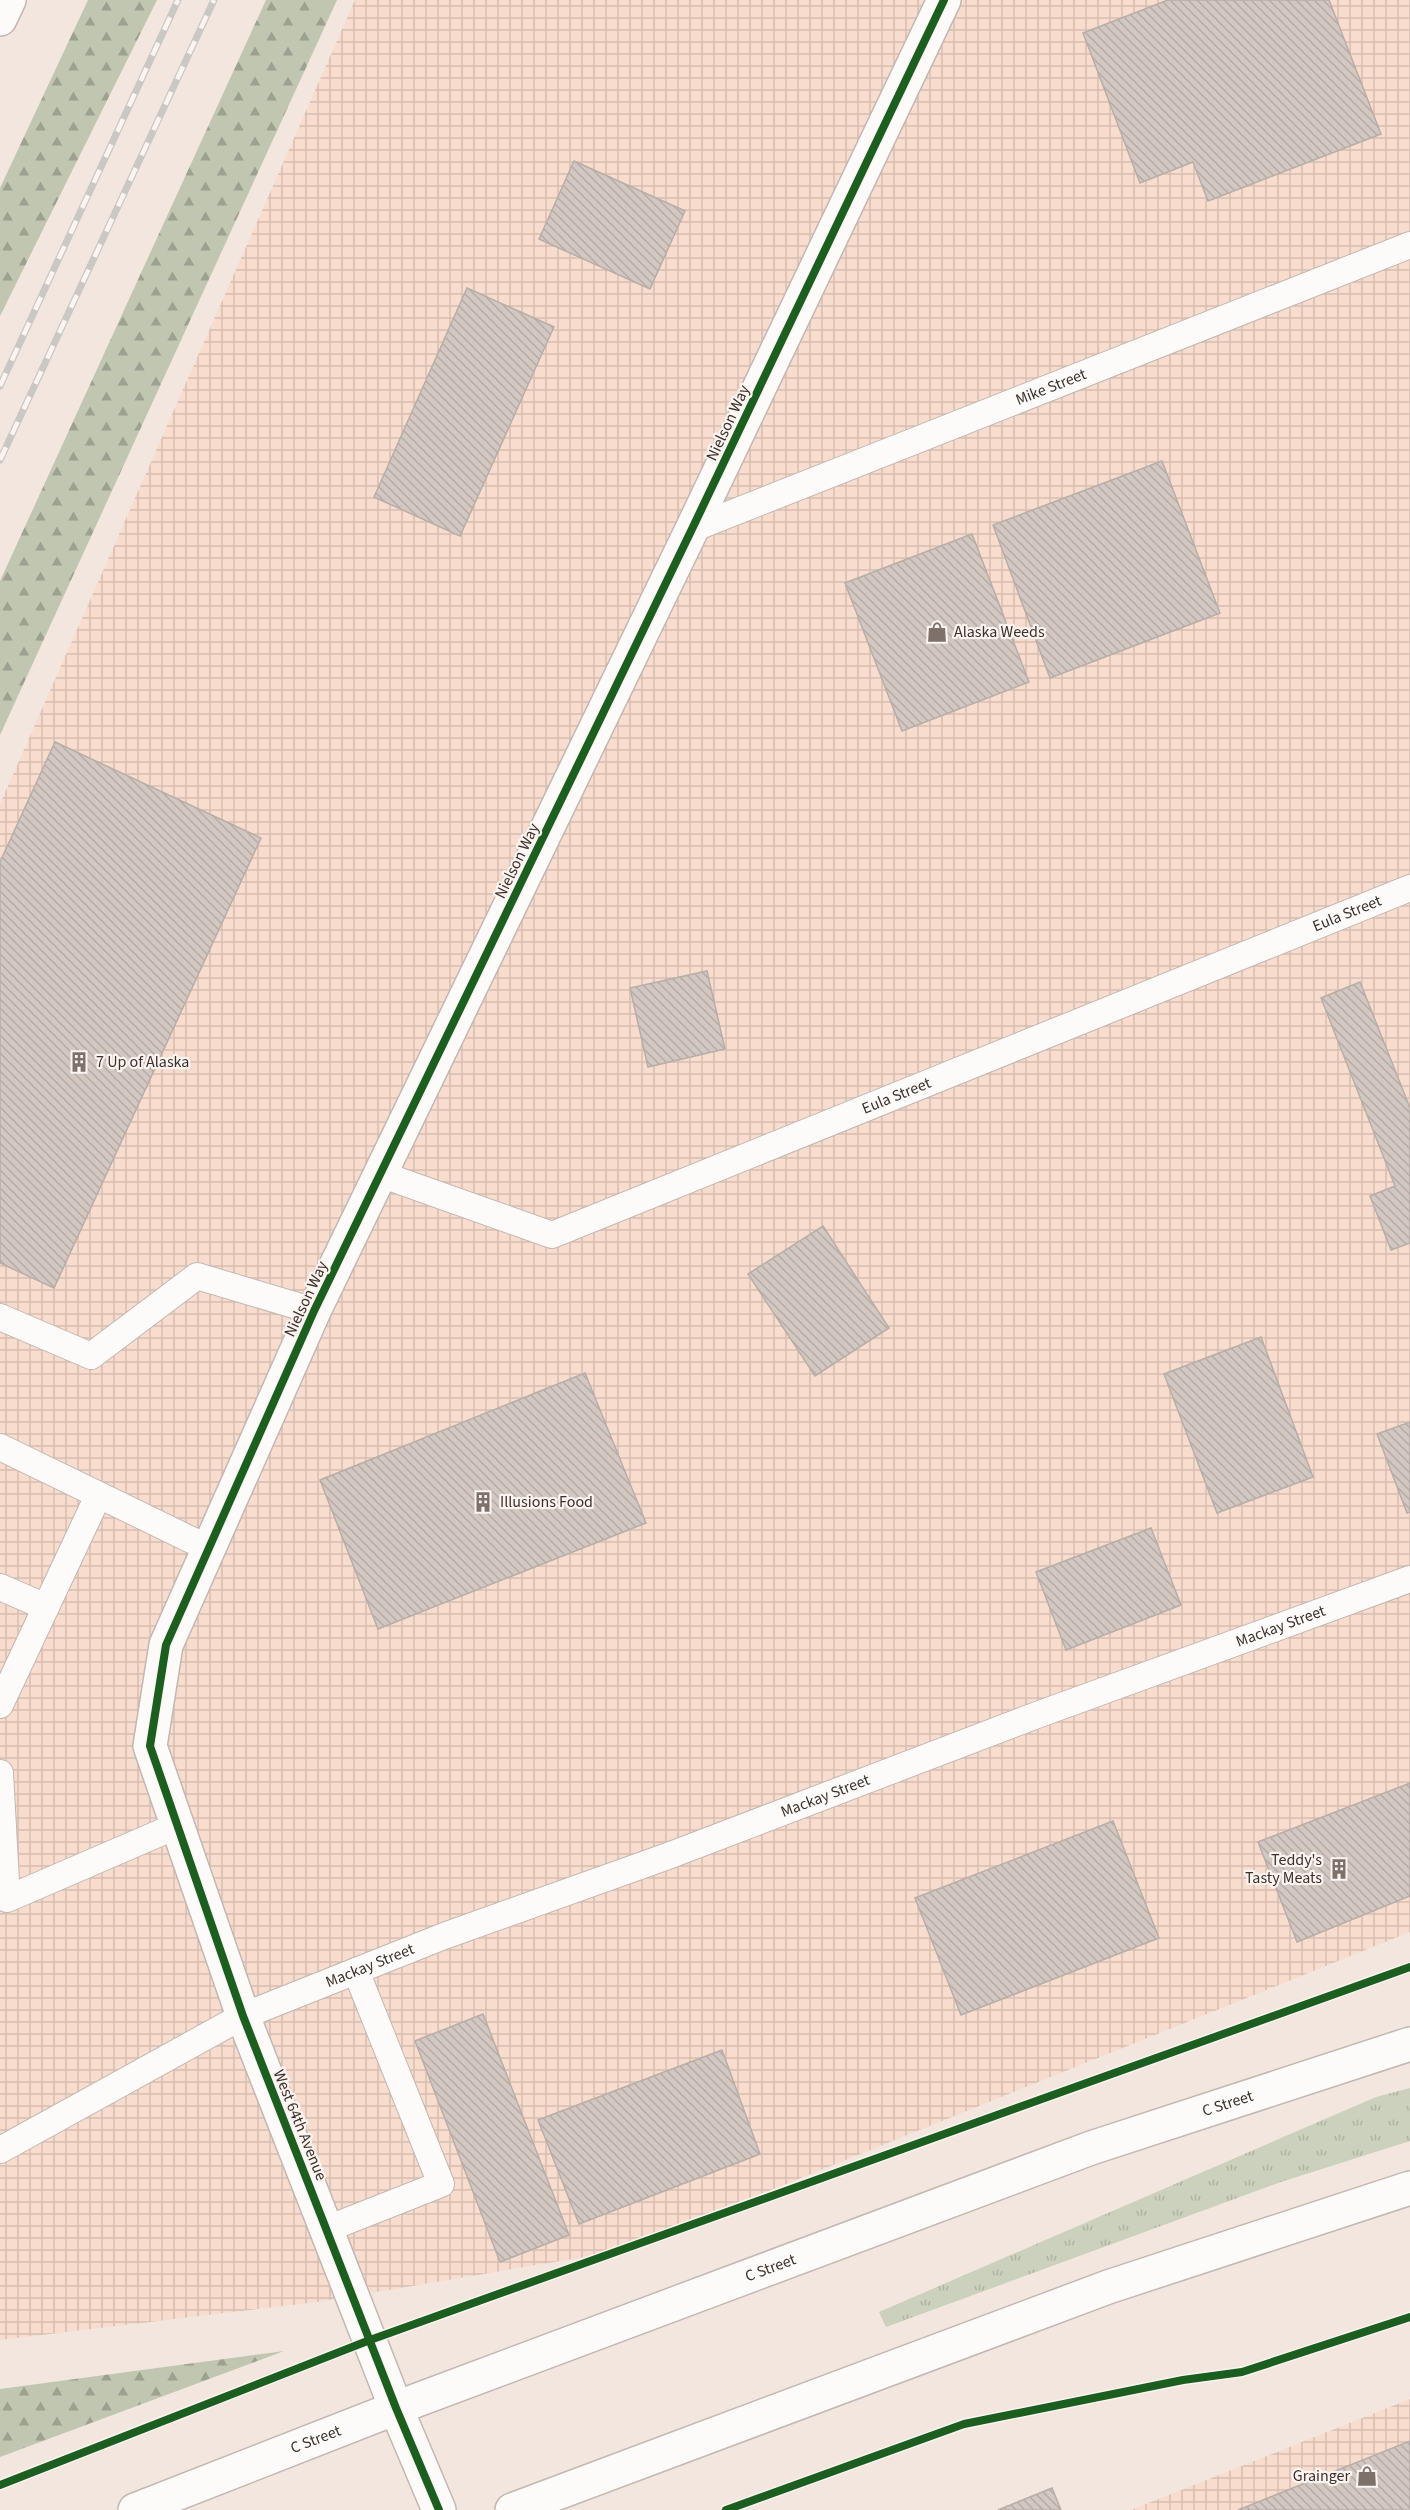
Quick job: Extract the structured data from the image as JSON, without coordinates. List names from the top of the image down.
{
  "streets": {
    "street": ["Nielson Way", "C Street", "West 64th Avenue"],
    "lane": ["Mike Street", "Eula Street", "Mackay Street"]
  },
  "crossings": [
    ["Mike Street", "Nielson Way"],
    ["Nielson Way", "Eula Street"],
    ["Nielson Way", "West 64th Avenue"],
    ["Mackay Street", "West 64th Avenue"],
    ["C Street", "West 64th Avenue"]
  ],
  "places": {
    "shop": ["Alaska Weeds", "Grainger"],
    "building": ["7 Up of Alaska", "Illusions Food", "Teddy's Tasty Meats"]
  }
}
